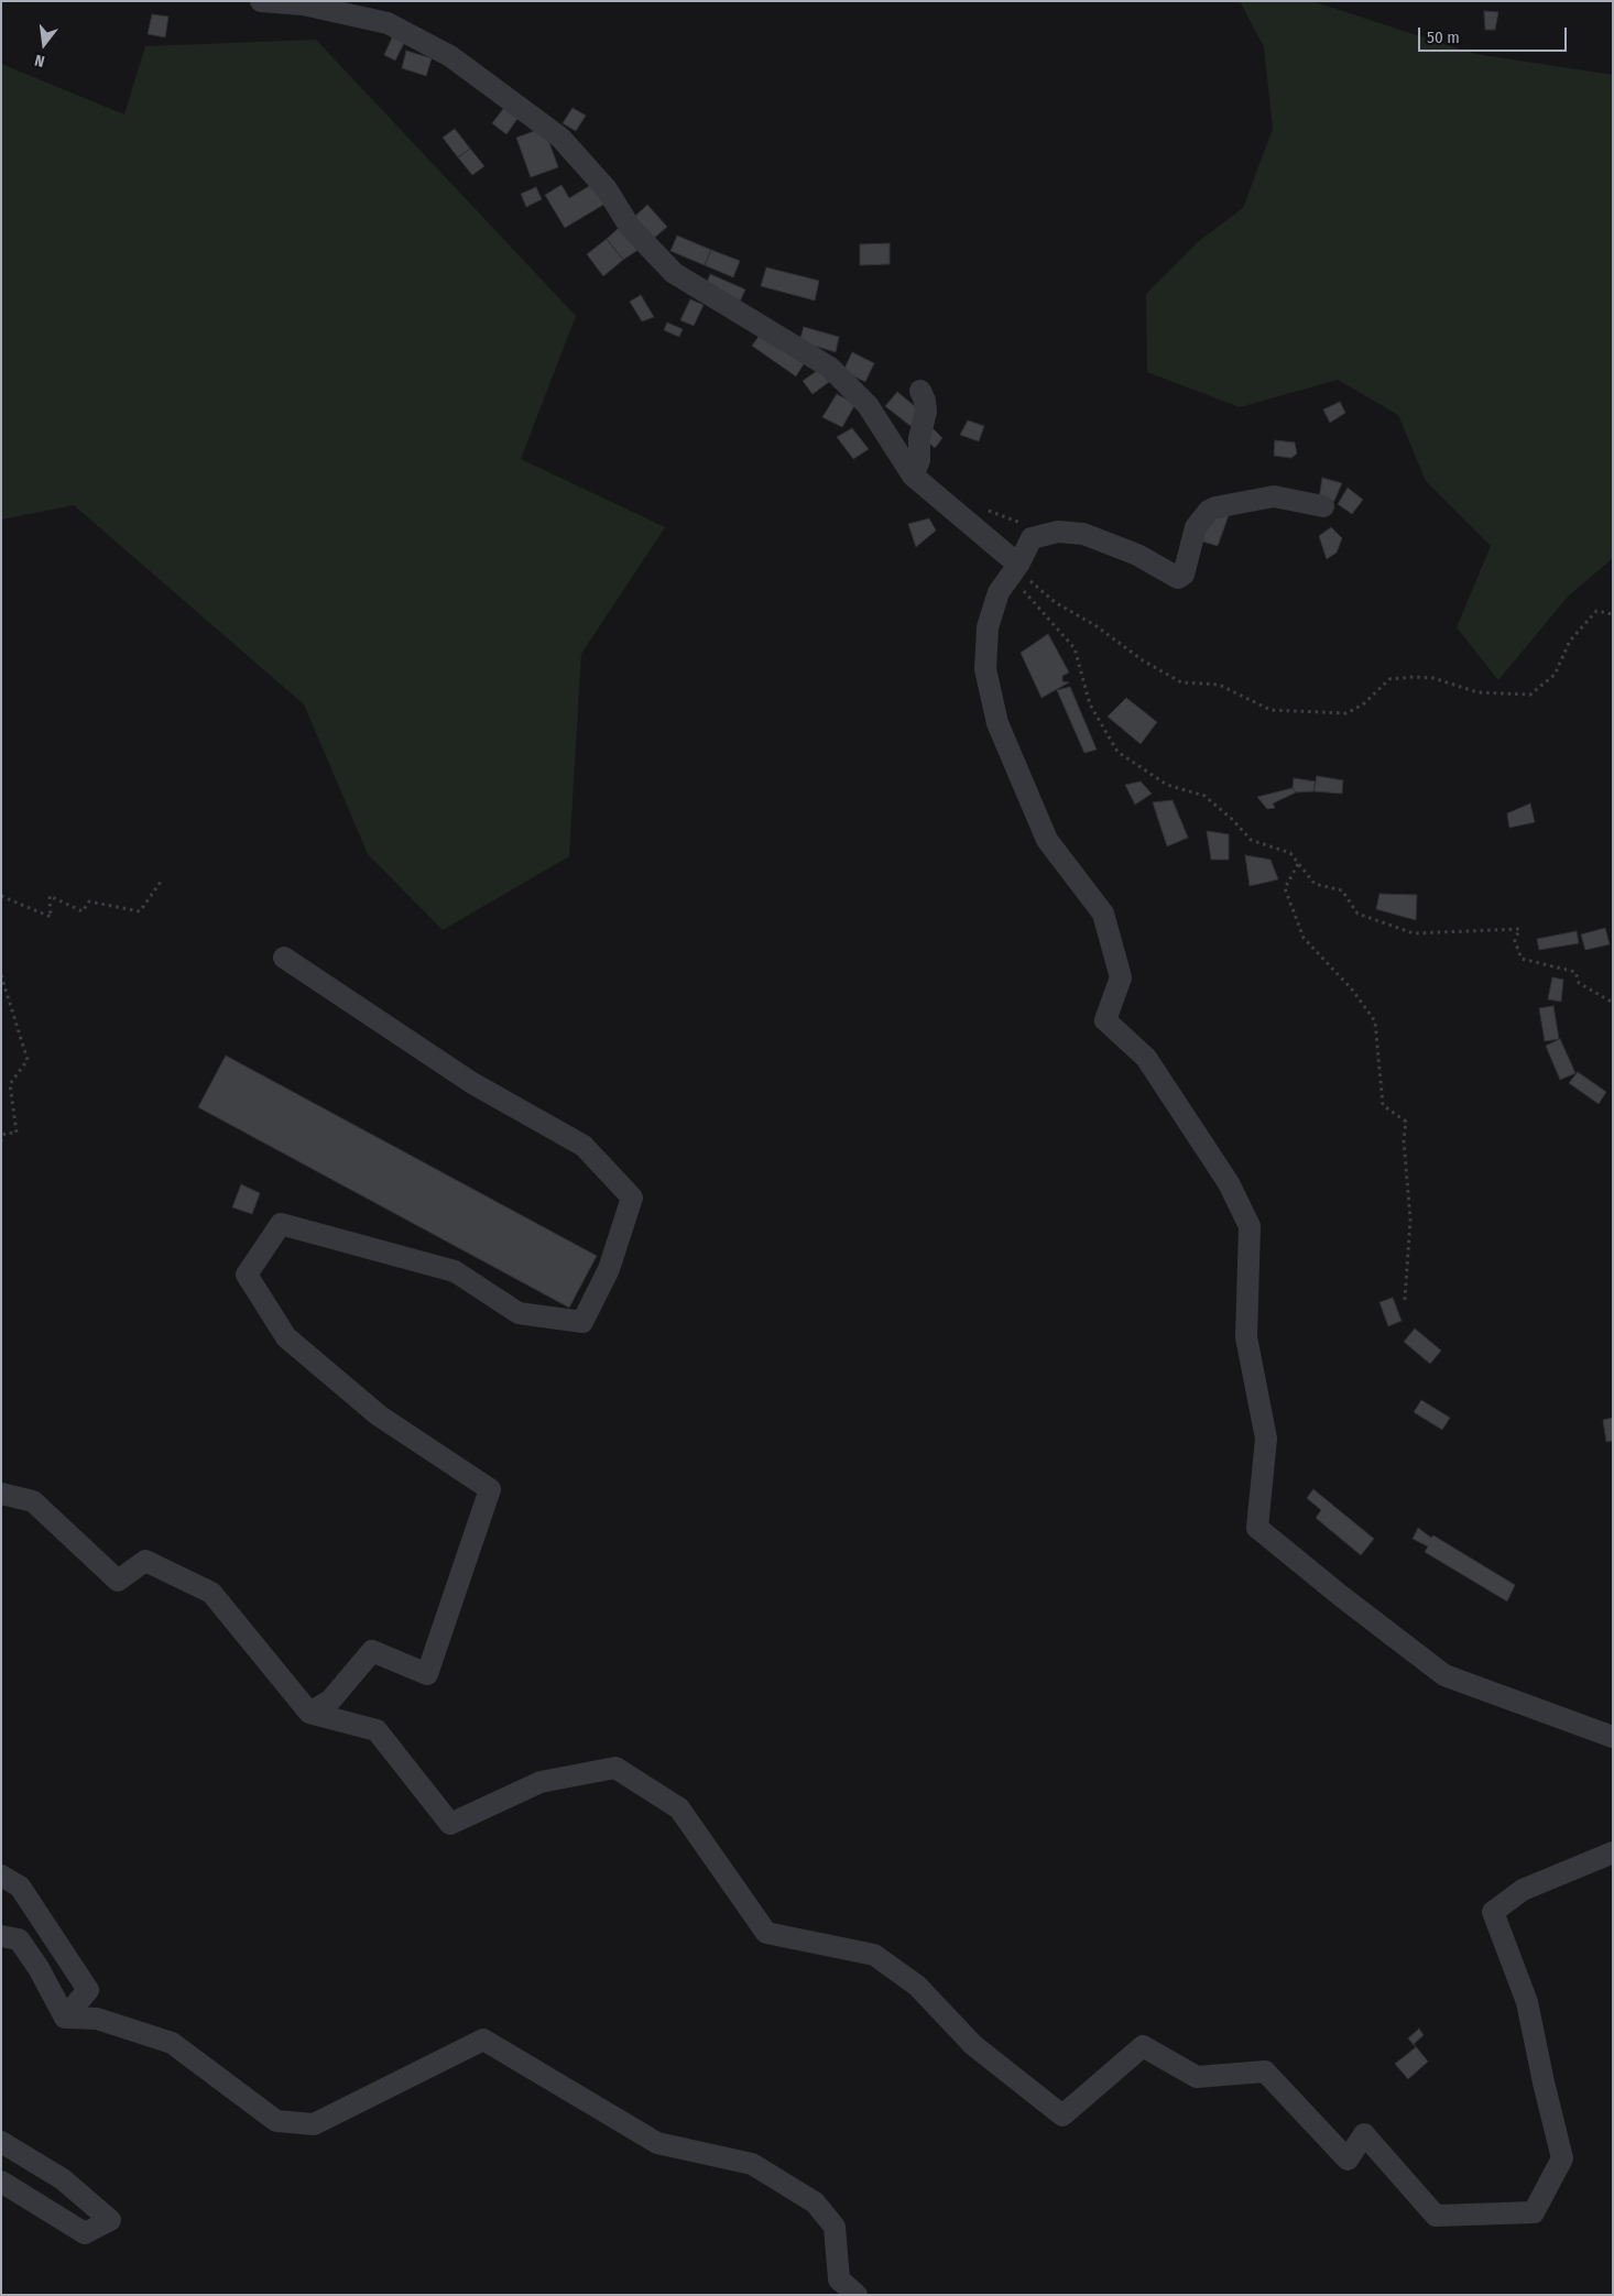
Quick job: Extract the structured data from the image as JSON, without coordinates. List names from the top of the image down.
{
  "scale_bar": "50 m",
  "north": "bottom"
}
